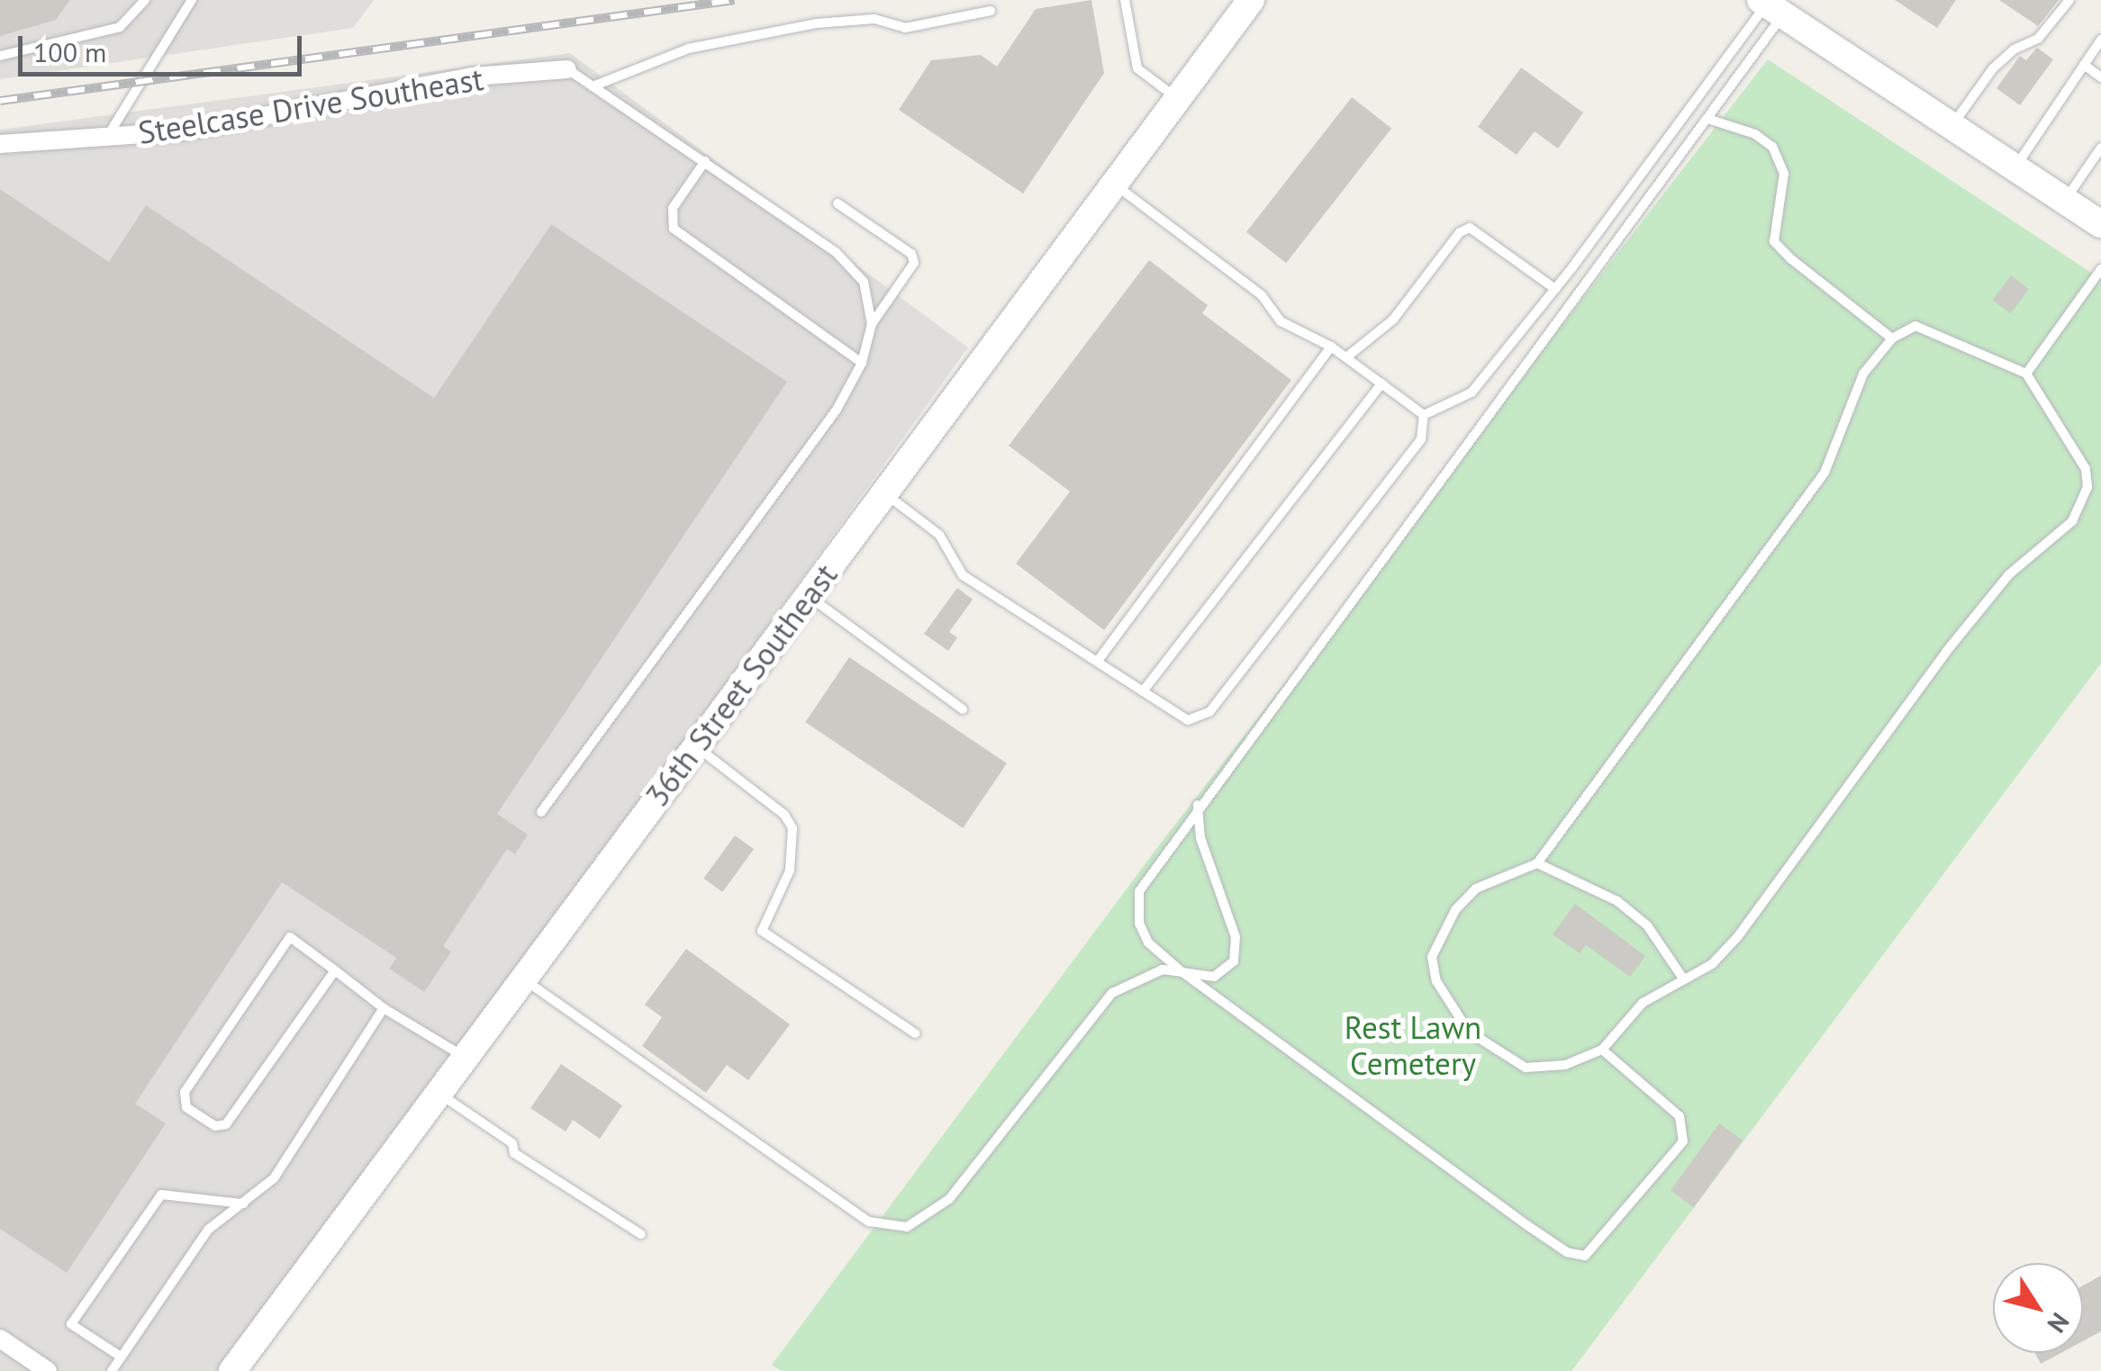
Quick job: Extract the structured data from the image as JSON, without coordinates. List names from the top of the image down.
{
  "streets": {
    "street": ["Steelcase Drive Southeast", "36th Street Southeast"]
  },
  "parks": ["Rest Lawn Cemetery"],
  "scale_bar": "100 m",
  "north": "bottom right"
}
